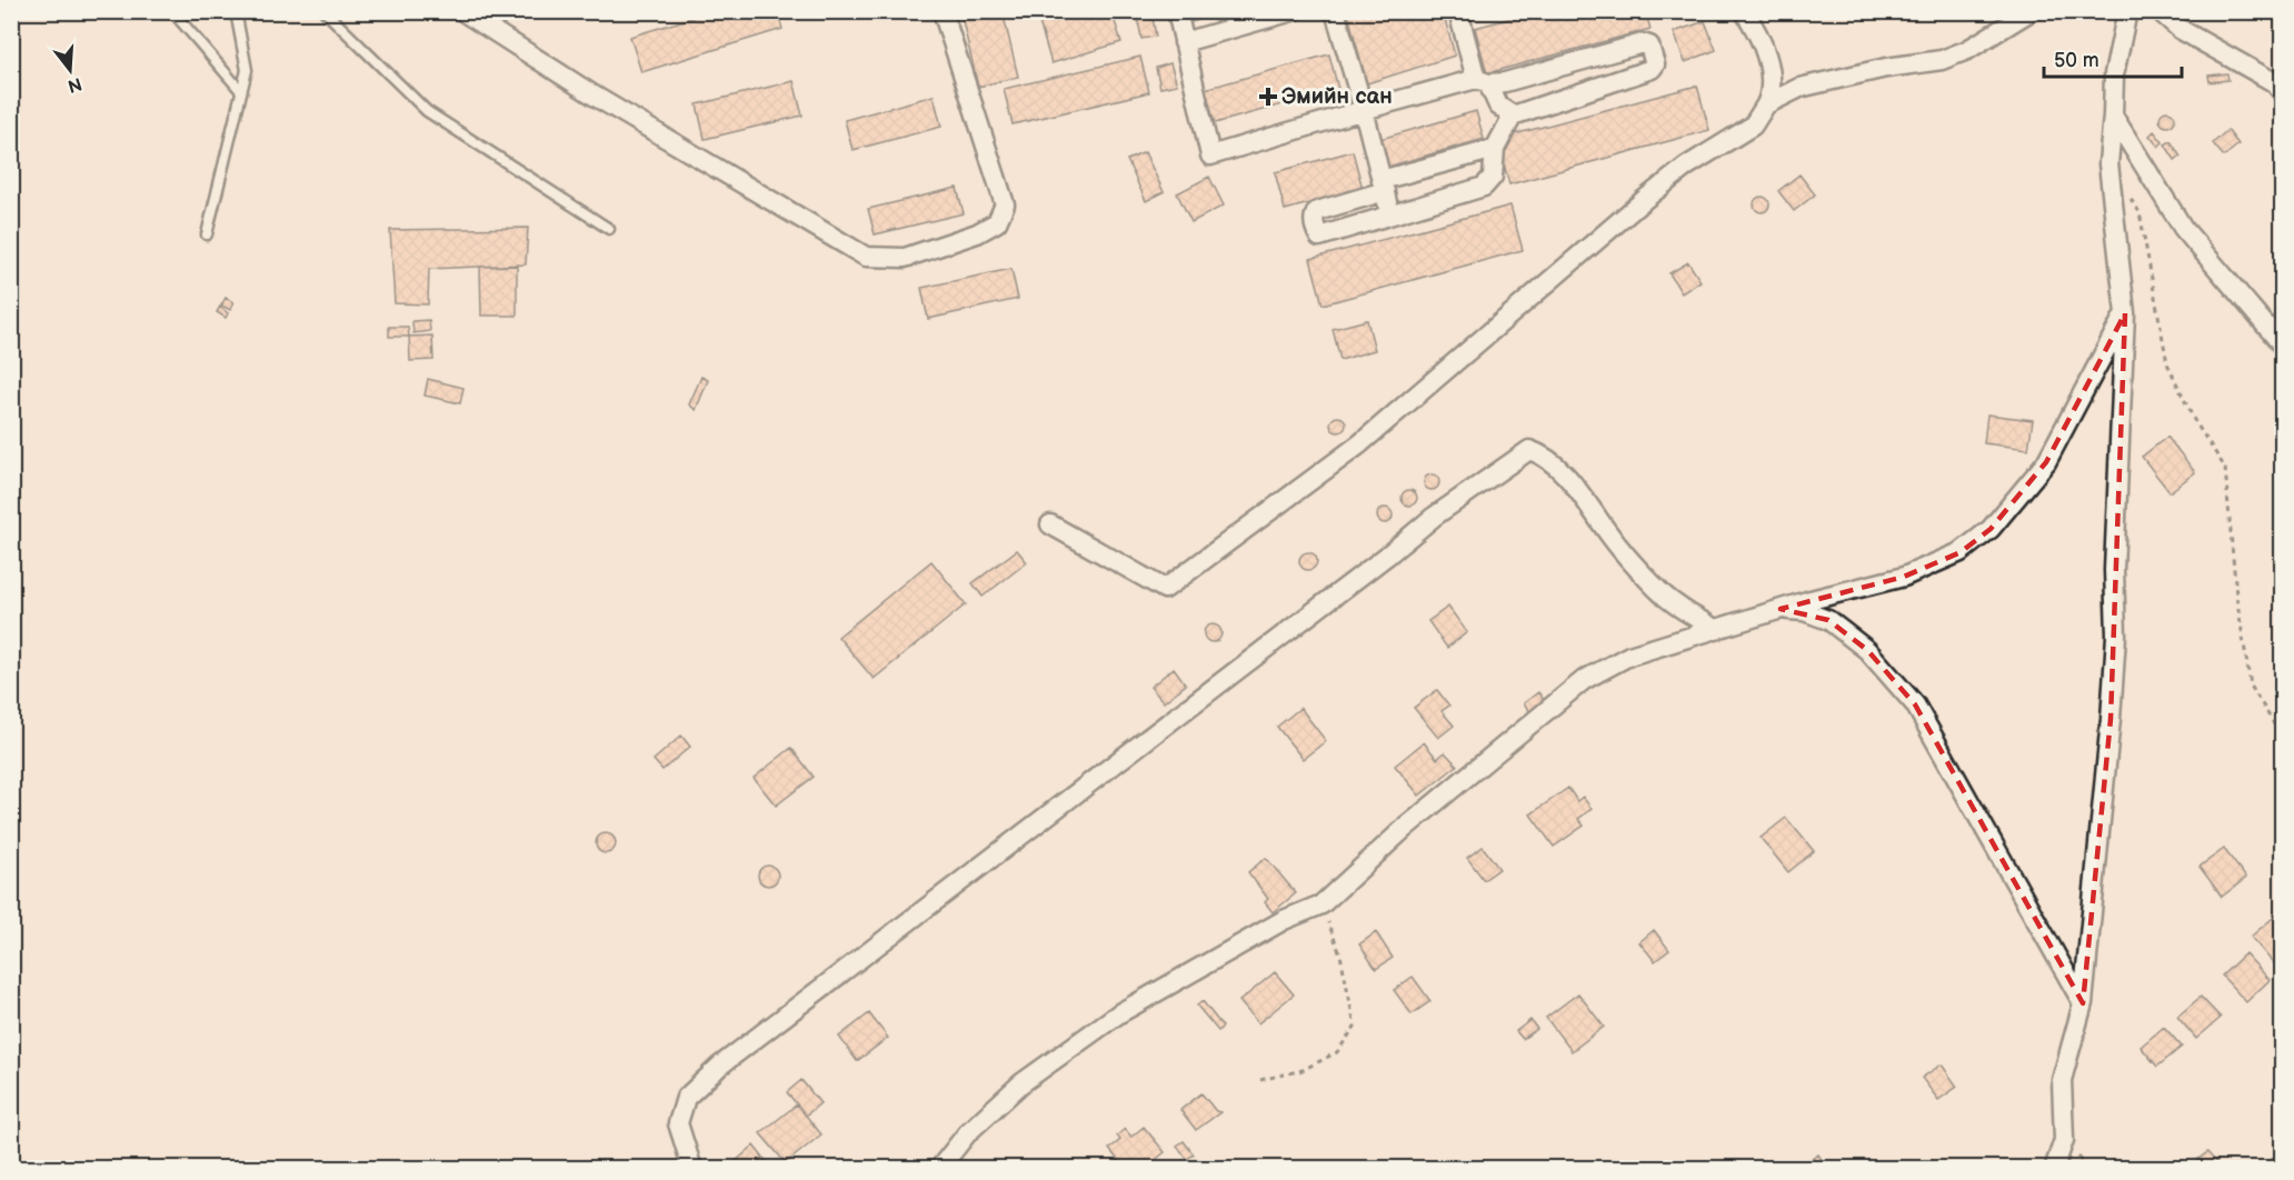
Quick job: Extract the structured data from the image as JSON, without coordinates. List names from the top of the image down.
{
  "places": {
    "health": ["Эмийн сан"]
  },
  "scale_bar": "50 m",
  "north": "bottom"
}
